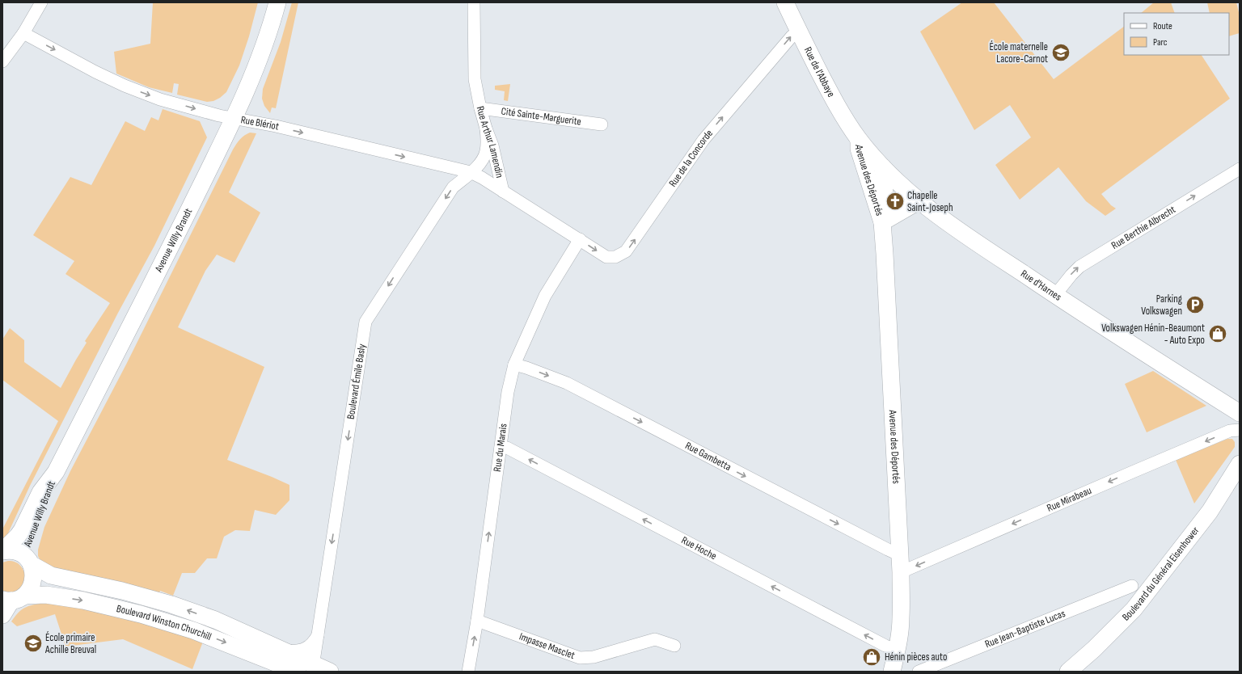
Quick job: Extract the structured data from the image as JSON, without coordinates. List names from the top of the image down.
{
  "streets": {
    "main road": [
      "Rue de l'Abbaye",
      "Avenue des Déportés",
      "Avenue Willy Brandt",
      "Rue d'Harnes",
      "Boulevard du Général Eisenhower",
      "Boulevard Winston Churchill"
    ],
    "street": [
      "Cité Sainte-Marguerite",
      "Rue Blériot",
      "Rue Arthur Lamendin",
      "Rue de la Concorde",
      "Rue Berthie Albrecht",
      "Boulevard Émile Basly",
      "Rue du Marais",
      "Rue Gambetta",
      "Rue Mirabeau",
      "Rue Hoche",
      "Rue Jean-Baptiste Lucas",
      "Impasse Masclet"
    ]
  },
  "crossings": [
    ["Rue de l'Abbaye", "Rue de la Concorde"],
    ["Rue de l'Abbaye", "Avenue des Déportés"],
    ["Rue de l'Abbaye", "Rue d'Harnes"],
    ["Cité Sainte-Marguerite", "Rue Arthur Lamendin"],
    ["Rue Blériot", "Rue Arthur Lamendin"],
    ["Rue Blériot", "Avenue Willy Brandt"],
    ["Rue Blériot", "Boulevard Émile Basly"],
    ["Rue Arthur Lamendin", "Rue de la Concorde"],
    ["Rue Arthur Lamendin", "Boulevard Émile Basly"],
    ["Rue Arthur Lamendin", "Rue du Marais"],
    ["Rue de la Concorde", "Rue du Marais"],
    ["Avenue des Déportés", "Rue d'Harnes"],
    ["Avenue des Déportés", "Rue Gambetta"],
    ["Avenue des Déportés", "Rue Mirabeau"],
    ["Avenue des Déportés", "Rue Hoche"],
    ["Rue Berthie Albrecht", "Rue d'Harnes"],
    ["Avenue Willy Brandt", "Boulevard Winston Churchill"],
    ["Boulevard Émile Basly", "Boulevard Winston Churchill"],
    ["Rue du Marais", "Rue Gambetta"],
    ["Rue du Marais", "Rue Hoche"],
    ["Rue du Marais", "Impasse Masclet"]
  ],
  "one_way": [
    "Rue Blériot",
    "Rue de la Concorde",
    "Rue Berthie Albrecht",
    "Boulevard Émile Basly",
    "Rue du Marais",
    "Rue Gambetta",
    "Rue Mirabeau",
    "Rue Hoche"
  ],
  "places": {
    "school or university": ["École maternelle Lacore-Carnot", "École primaire Achille Breuval"],
    "church": ["Chapelle Saint-Joseph"],
    "parking": ["Parking Volkswagen"],
    "shop": ["Volkswagen Hénin-Beaumont - Auto Expo", "Hénin pièces auto"]
  },
  "legend": ["Route", "Parc"]
}
